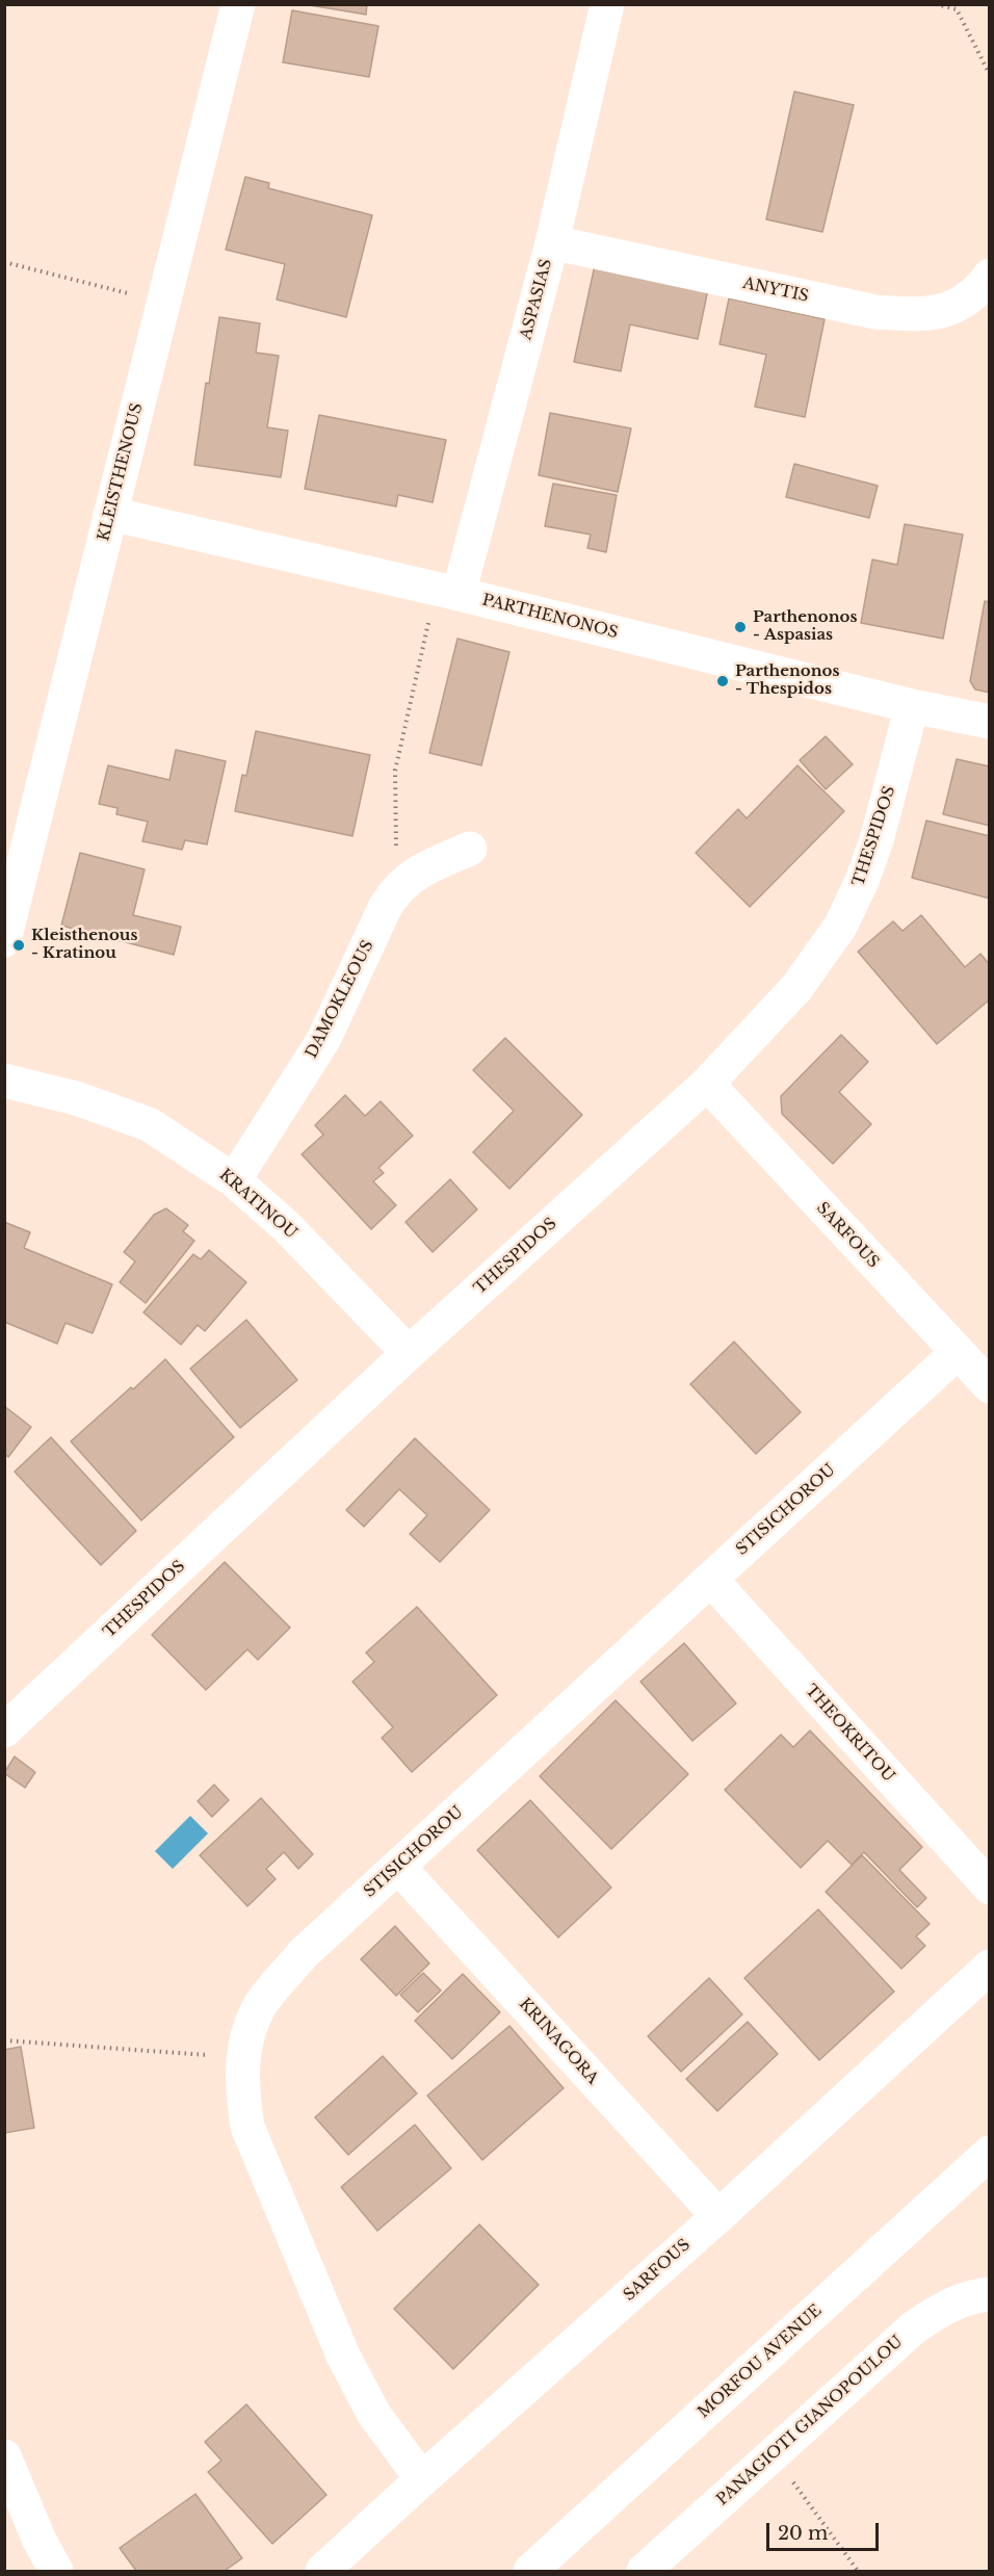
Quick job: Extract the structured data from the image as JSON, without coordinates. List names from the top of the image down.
{
  "streets": {
    "street": [
      "ANYTIS",
      "ASPASIAS",
      "KLEISTHENOUS",
      "PARTHENONOS",
      "THESPIDOS",
      "DAMOKLEOUS",
      "KRATINOU",
      "SARFOUS",
      "STISICHOROU",
      "THEOKRITOU",
      "KRINAGORA",
      "MORFOU AVENUE",
      "PANAGIOTI GIANOPOULOU"
    ]
  },
  "crossings": [
    ["ANYTIS", "ASPASIAS"],
    ["ASPASIAS", "PARTHENONOS"],
    ["KLEISTHENOUS", "PARTHENONOS"],
    ["PARTHENONOS", "THESPIDOS"],
    ["THESPIDOS", "KRATINOU"],
    ["THESPIDOS", "SARFOUS"],
    ["DAMOKLEOUS", "KRATINOU"],
    ["SARFOUS", "STISICHOROU"],
    ["SARFOUS", "KRINAGORA"],
    ["STISICHOROU", "THEOKRITOU"],
    ["STISICHOROU", "KRINAGORA"]
  ],
  "places": ["Parthenonos - Aspasias", "Parthenonos - Thespidos", "Kleisthenous - Kratinou"],
  "scale_bar": "20 m"
}
